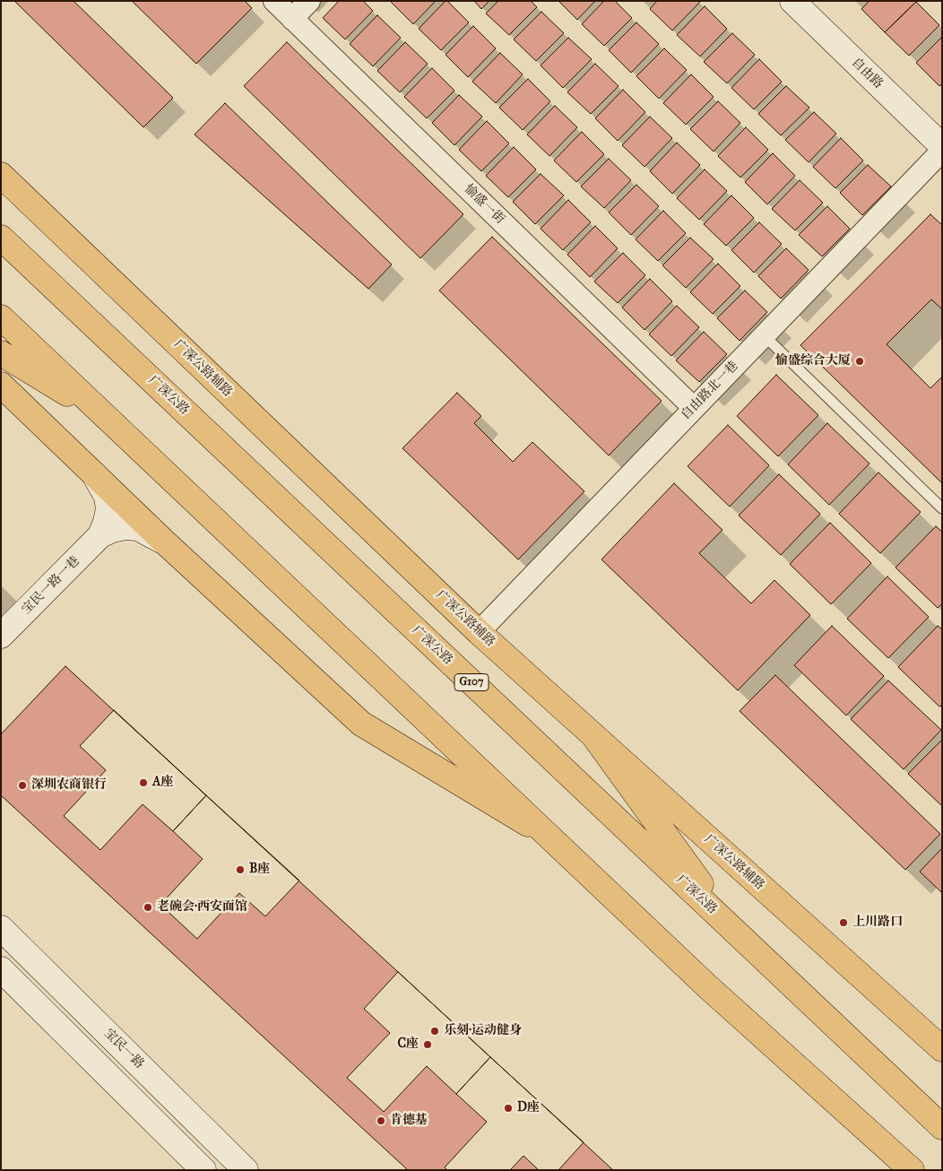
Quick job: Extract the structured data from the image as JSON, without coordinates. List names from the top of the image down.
{
  "streets": {
    "main road": [
      "自由路",
      "广深公路辅路",
      "广深公路",
      "宝民一路一巷",
      "G107",
      "宝民一路"
    ],
    "street": ["愉盛一街", "自由路北一巷"]
  },
  "crossings": [
    ["愉盛一街", "自由路北一巷"],
    ["广深公路辅路", "自由路北一巷"]
  ],
  "places": [
    "愉盛综合大厦",
    "A座",
    "深圳农商银行",
    "B座",
    "老碗会·西安面馆",
    "上川路口",
    "乐刻·运动健身",
    "C座",
    "D座",
    "肯德基"
  ]
}
